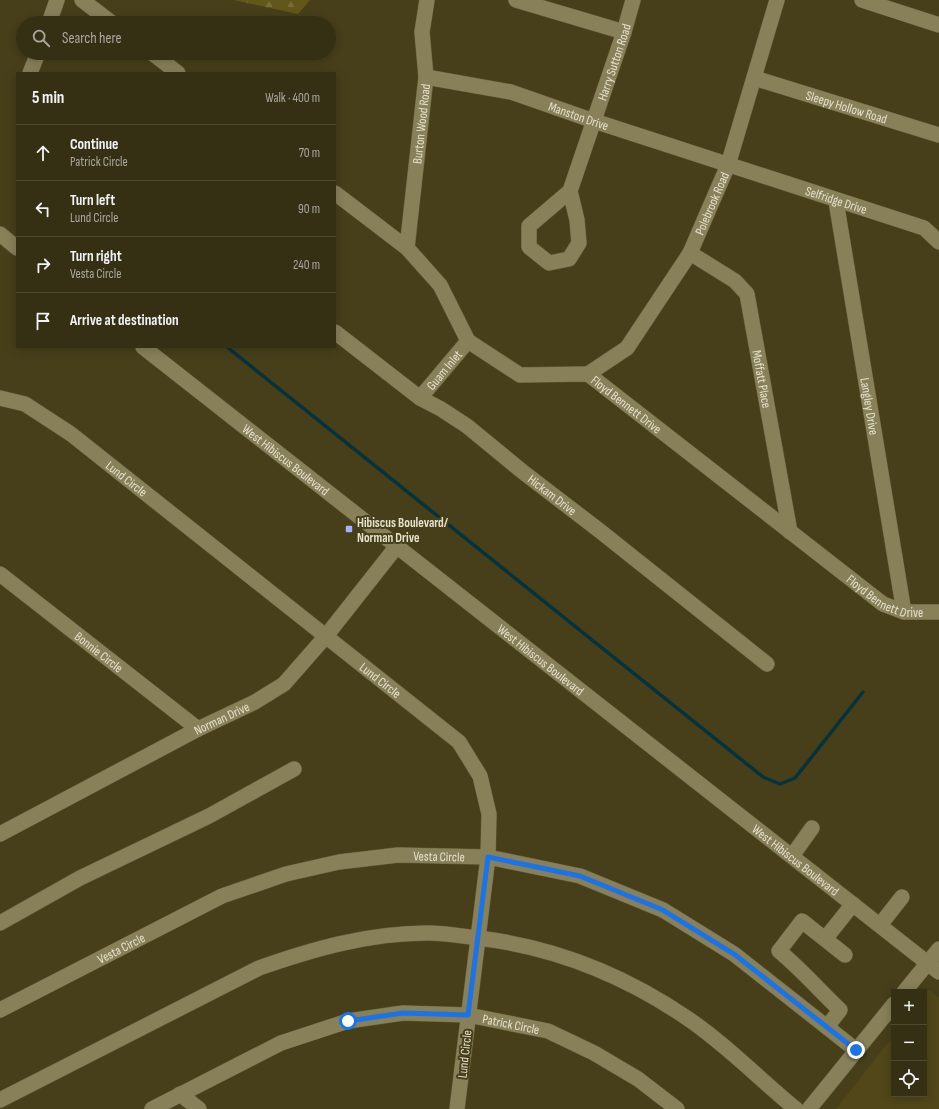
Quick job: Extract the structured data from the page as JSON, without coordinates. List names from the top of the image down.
{
  "streets": {
    "street": [
      "Harry Sutton Road",
      "Sleepy Hollow Road",
      "Manston Drive",
      "Burton Wood Road",
      "Selfridge Drive",
      "Polebrook Road",
      "Guam Inlet",
      "Moffatt Place",
      "Floyd Bennett Drive",
      "Langley Drive",
      "West Hibiscus Boulevard",
      "Lund Circle",
      "Hickam Drive",
      "Bonnie Circle",
      "Norman Drive",
      "Vesta Circle",
      "Patrick Circle"
    ]
  },
  "crossings": [
    ["Harry Sutton Road", "Manston Drive"],
    ["Sleepy Hollow Road", "Polebrook Road"],
    ["Manston Drive", "Burton Wood Road"],
    ["Manston Drive", "Selfridge Drive"],
    ["Manston Drive", "Polebrook Road"],
    ["Selfridge Drive", "Polebrook Road"],
    ["Selfridge Drive", "Langley Drive"],
    ["Polebrook Road", "Moffatt Place"],
    ["Polebrook Road", "Floyd Bennett Drive"],
    ["Guam Inlet", "Floyd Bennett Drive"],
    ["Guam Inlet", "Hickam Drive"],
    ["Moffatt Place", "Floyd Bennett Drive"],
    ["Floyd Bennett Drive", "Langley Drive"],
    ["West Hibiscus Boulevard", "Norman Drive"],
    ["Lund Circle", "Norman Drive"],
    ["Lund Circle", "Vesta Circle"],
    ["Lund Circle", "Patrick Circle"],
    ["Bonnie Circle", "Norman Drive"]
  ],
  "places": {
    "transit": ["Hibiscus Boulevard/ Norman Drive"]
  },
  "page": {
    "search": "Search here",
    "heading": ["5 min", "Walk · 400 m"],
    "list": [
      ["Continue", "Patrick Circle", "70 m"],
      ["Turn left", "Lund Circle", "90 m"],
      ["Turn right", "Vesta Circle", "240 m"],
      "Arrive at destination"
    ],
    "map_buttons": ["+", "−"]
  }
}
